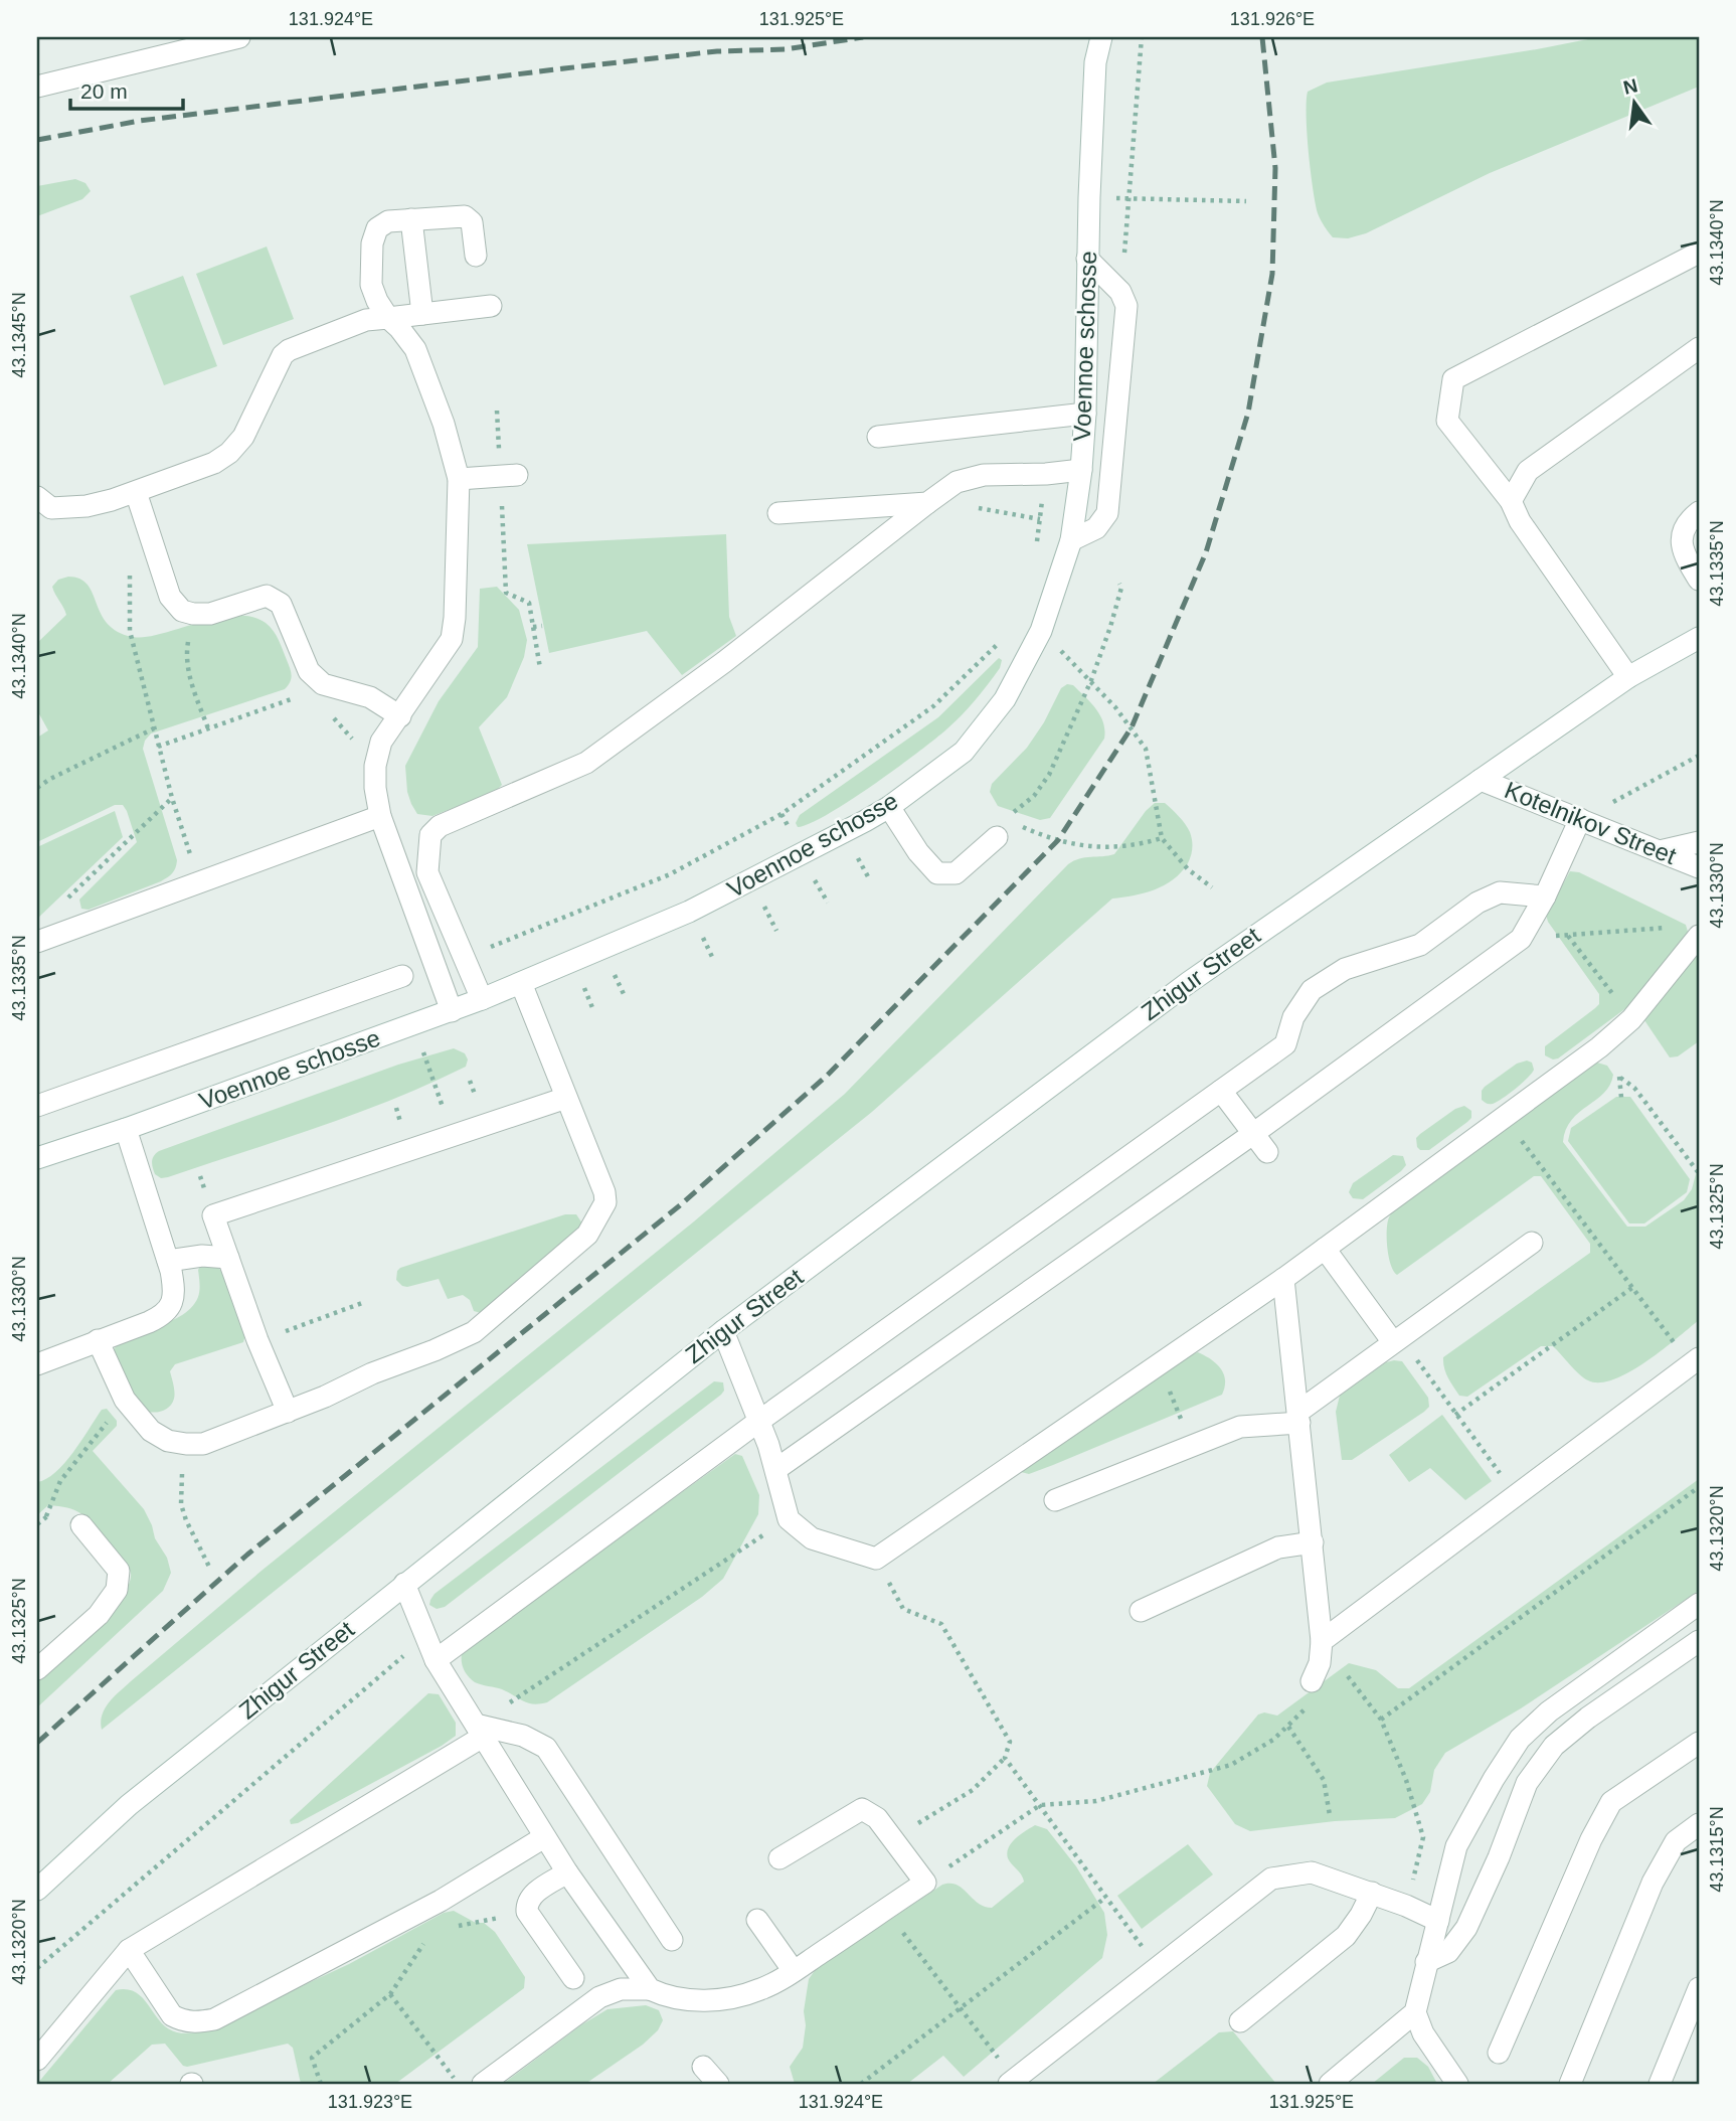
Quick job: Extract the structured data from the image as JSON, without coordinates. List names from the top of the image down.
{
  "streets": {
    "main road": ["Voennoe schosse", "Kotelnikov Street", "Zhigur Street"]
  },
  "crossings": [
    ["Kotelnikov Street", "Zhigur Street"]
  ],
  "scale_bar": "20 m",
  "north": "top",
  "coordinates": [
    "131.924°E",
    "131.925°E",
    "131.926°E",
    "43.1340°N",
    "43.1345°N",
    "43.1335°N",
    "43.1330°N",
    "43.1325°N",
    "43.1320°N",
    "43.1315°N",
    "131.923°E"
  ]
}
